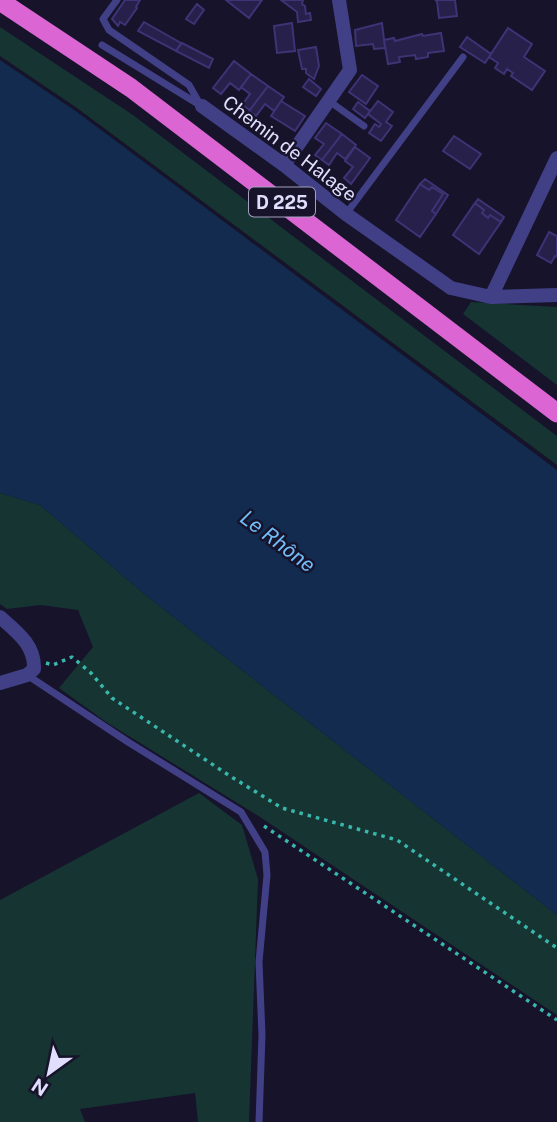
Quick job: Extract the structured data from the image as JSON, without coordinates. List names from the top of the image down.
{
  "streets": {
    "highway": ["D 225"],
    "street": ["Chemin de Halage"]
  },
  "water": ["Le Rhône"],
  "north": "bottom left"
}
